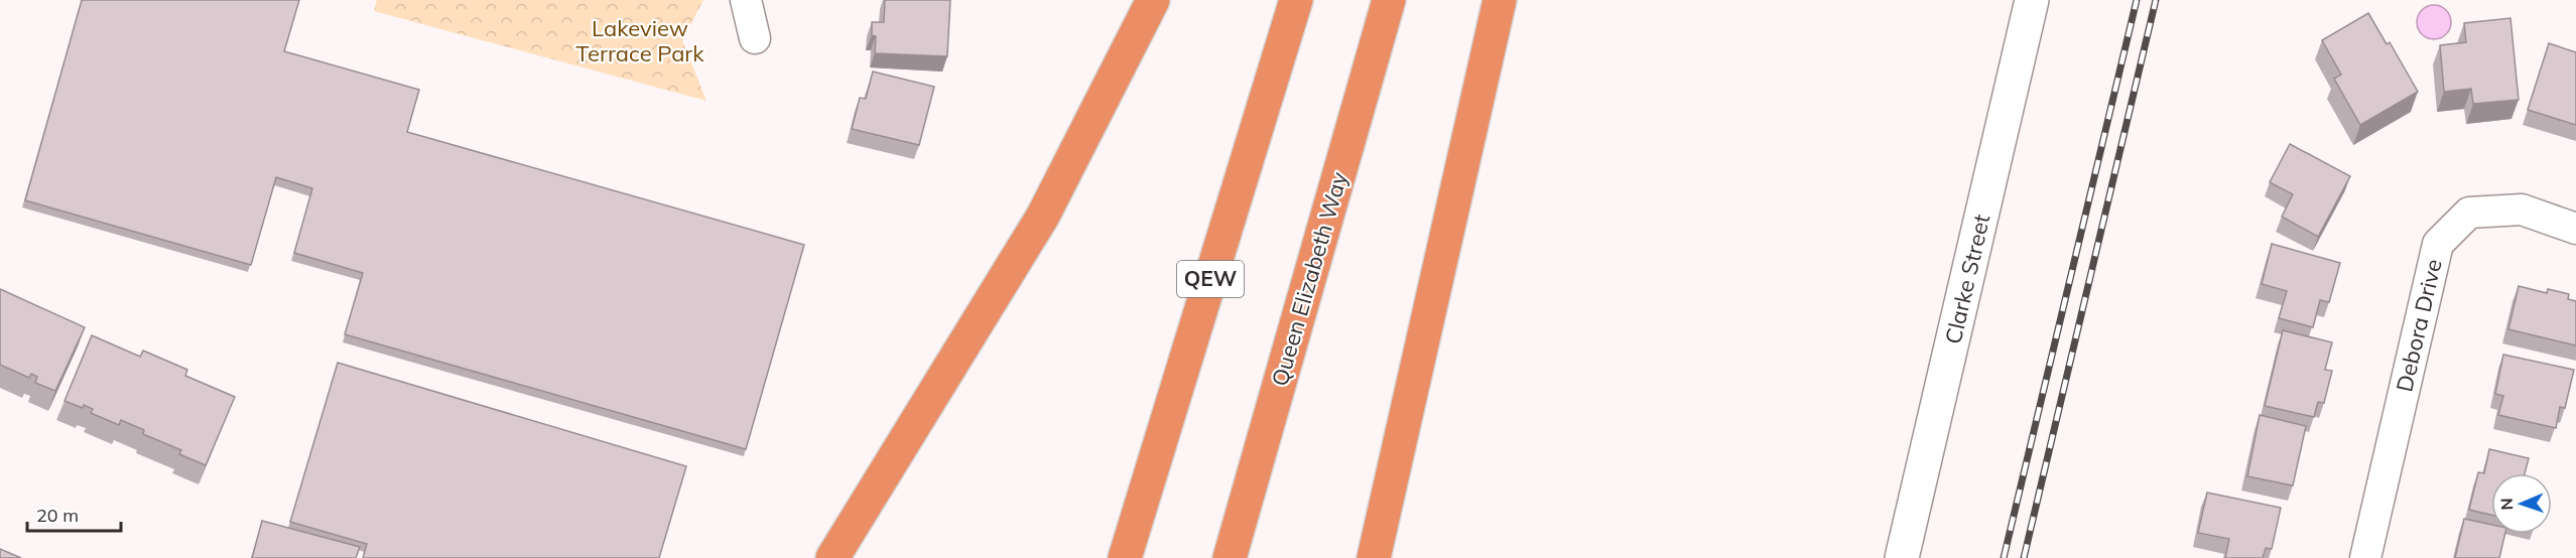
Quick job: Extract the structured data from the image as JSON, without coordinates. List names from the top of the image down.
{
  "streets": {
    "highway": ["QEW", "Queen Elizabeth Way"],
    "street": ["Clarke Street", "Debora Drive"]
  },
  "parks": ["Lakeview Terrace Park"],
  "scale_bar": "20 m",
  "north": "left"
}
